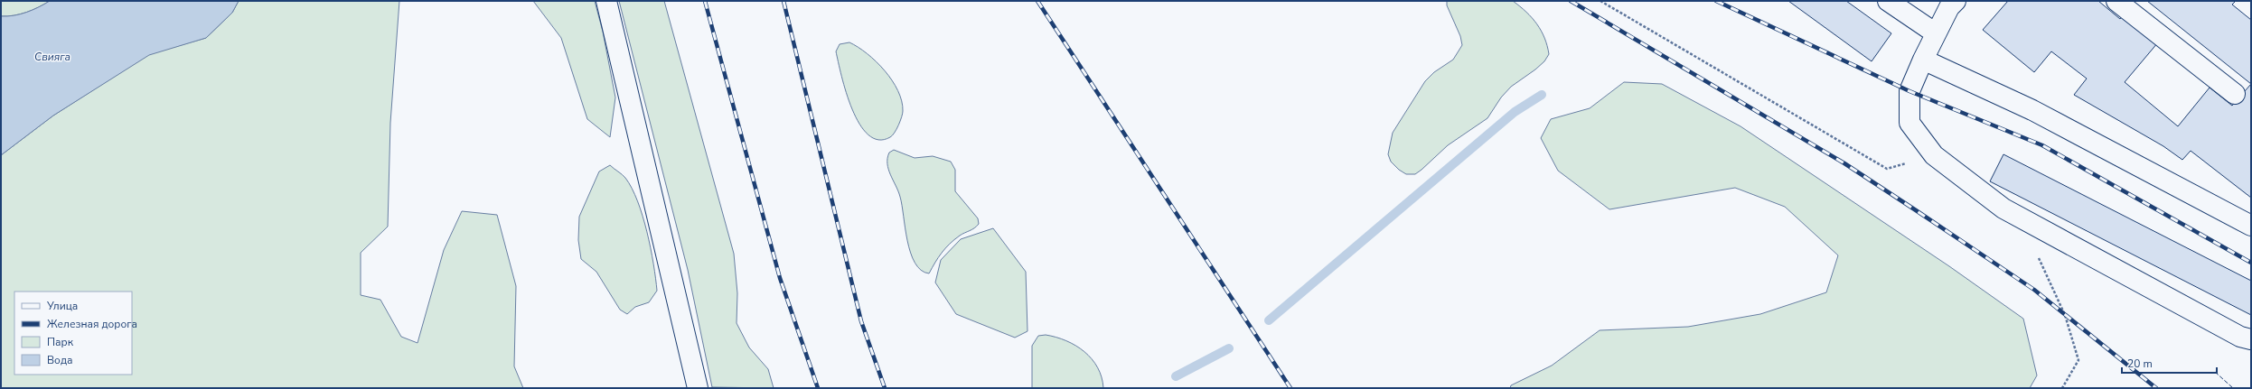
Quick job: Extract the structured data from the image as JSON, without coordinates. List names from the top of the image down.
{
  "water": ["Свияга"],
  "legend": [
    "Улица",
    "Железная дорога",
    "Парк",
    "Вода"
  ],
  "scale_bar": "20 m"
}
